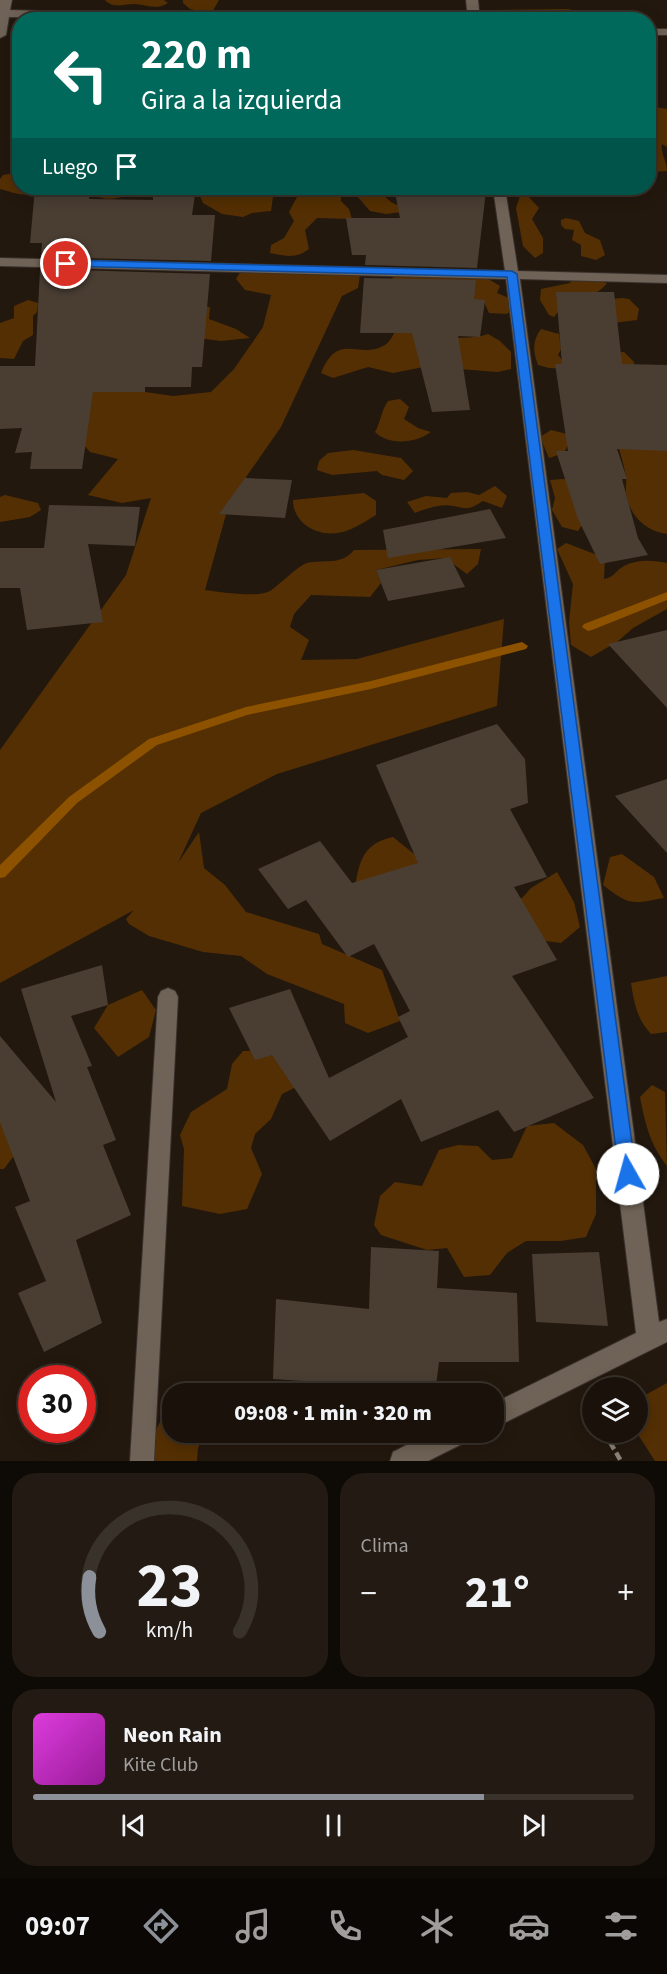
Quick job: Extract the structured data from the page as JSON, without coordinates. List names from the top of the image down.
{
  "page": {
    "turn": ["220 m", "Gira a la izquierda"],
    "then": "Luego",
    "limit": "30",
    "trip": "09:08 · 1 min · 320 m",
    "tile": "Clima",
    "heat": ["−", "21°", "+"],
    "song": ["Neon Rain", "Kite Club"],
    "tabs": "09:07",
    "gauge": ["23", "km/h"]
  }
}
